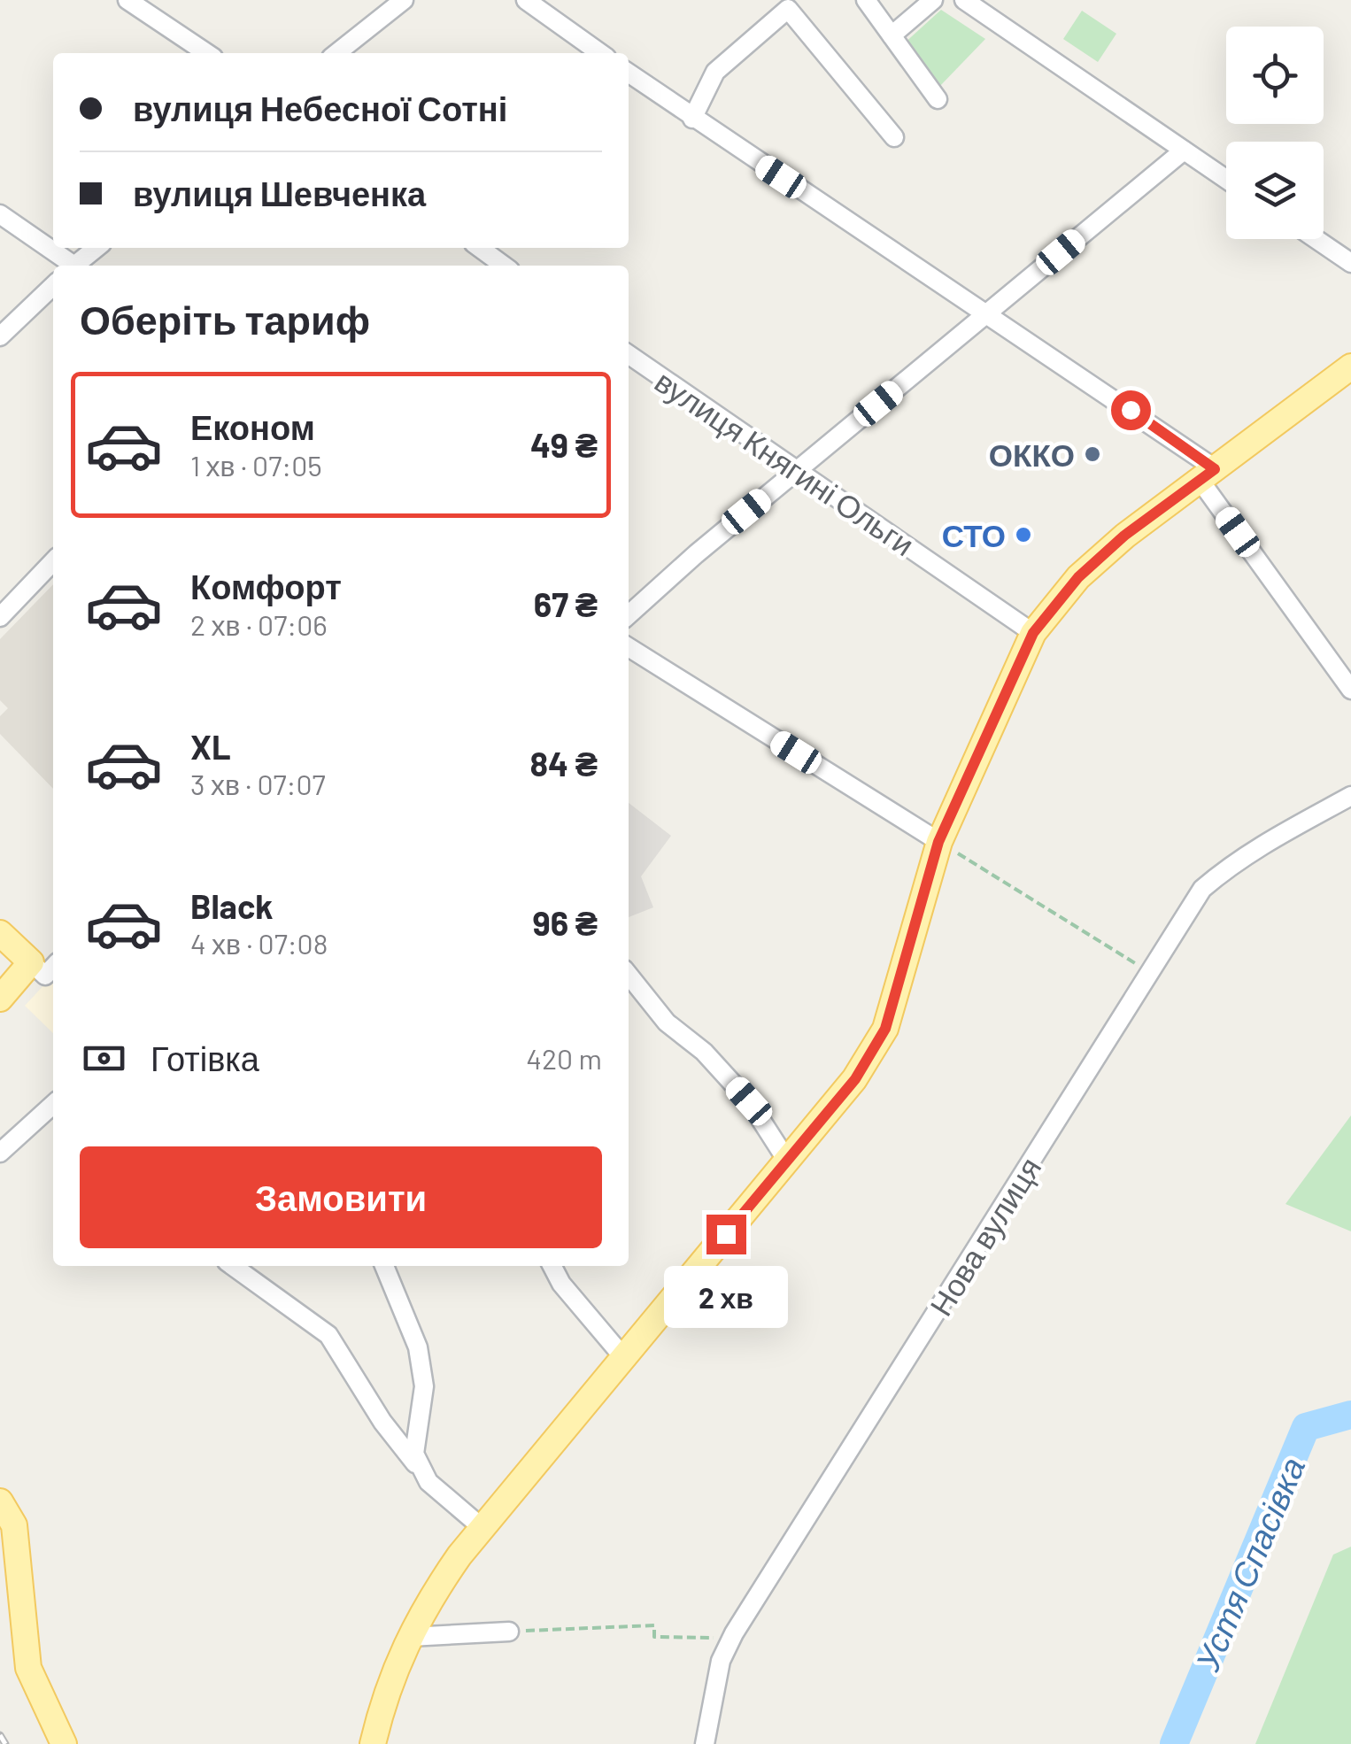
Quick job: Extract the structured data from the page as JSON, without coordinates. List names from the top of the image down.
{
  "streets": {
    "street": ["вулиця Княгині Ольги", "Нова вулиця"]
  },
  "water": ["Устя Спасівка"],
  "places": ["ОККО", "СТО"],
  "page": {
    "banner": ["вулиця Небесної Сотні", "вулиця Шевченка"],
    "heading": "Оберіть тариф",
    "list": [
      {
        "name": "Економ",
        "note": "1 хв · 07:05",
        "value": "49 ₴"
      },
      {
        "name": "Комфорт",
        "note": "2 хв · 07:06",
        "value": "67 ₴"
      },
      {
        "name": "XL",
        "note": "3 хв · 07:07",
        "value": "84 ₴"
      },
      {
        "name": "Black",
        "note": "4 хв · 07:08",
        "value": "96 ₴"
      }
    ],
    "pay": ["Готівка", "420 m"],
    "buttons": "Замовити",
    "bubble": "2 хв"
  }
}
